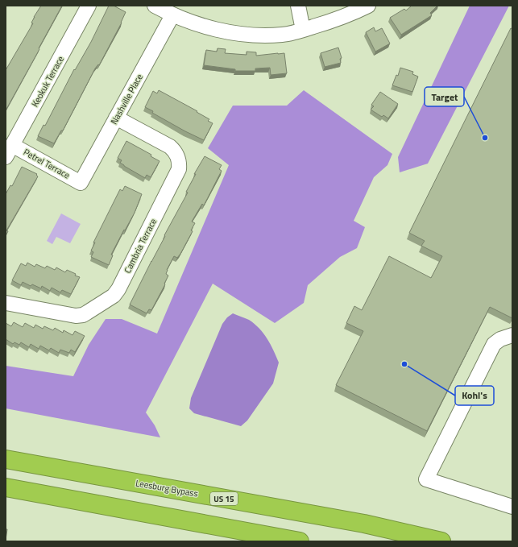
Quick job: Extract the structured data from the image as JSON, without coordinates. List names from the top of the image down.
{
  "streets": {
    "highway": ["Leesburg Bypass", "US 15"],
    "street": [
      "Keokuk Terrace",
      "Nashville Place",
      "Petrel Terrace",
      "Cambria Terrace"
    ]
  },
  "crossings": [
    ["Keokuk Terrace", "Petrel Terrace"],
    ["Nashville Place", "Petrel Terrace"],
    ["Nashville Place", "Cambria Terrace"]
  ],
  "places": ["Target", "Kohl's"]
}
